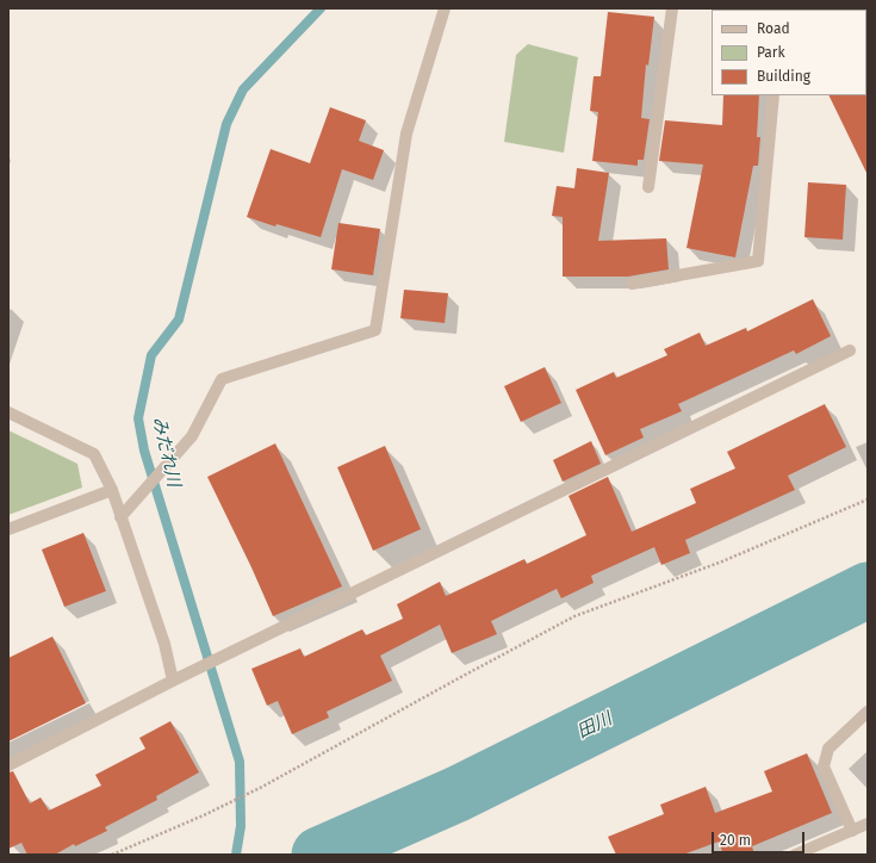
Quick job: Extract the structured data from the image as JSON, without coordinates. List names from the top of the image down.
{
  "water": ["みだれ川", "田川"],
  "legend": ["Road", "Park", "Building"],
  "scale_bar": "20 m"
}
